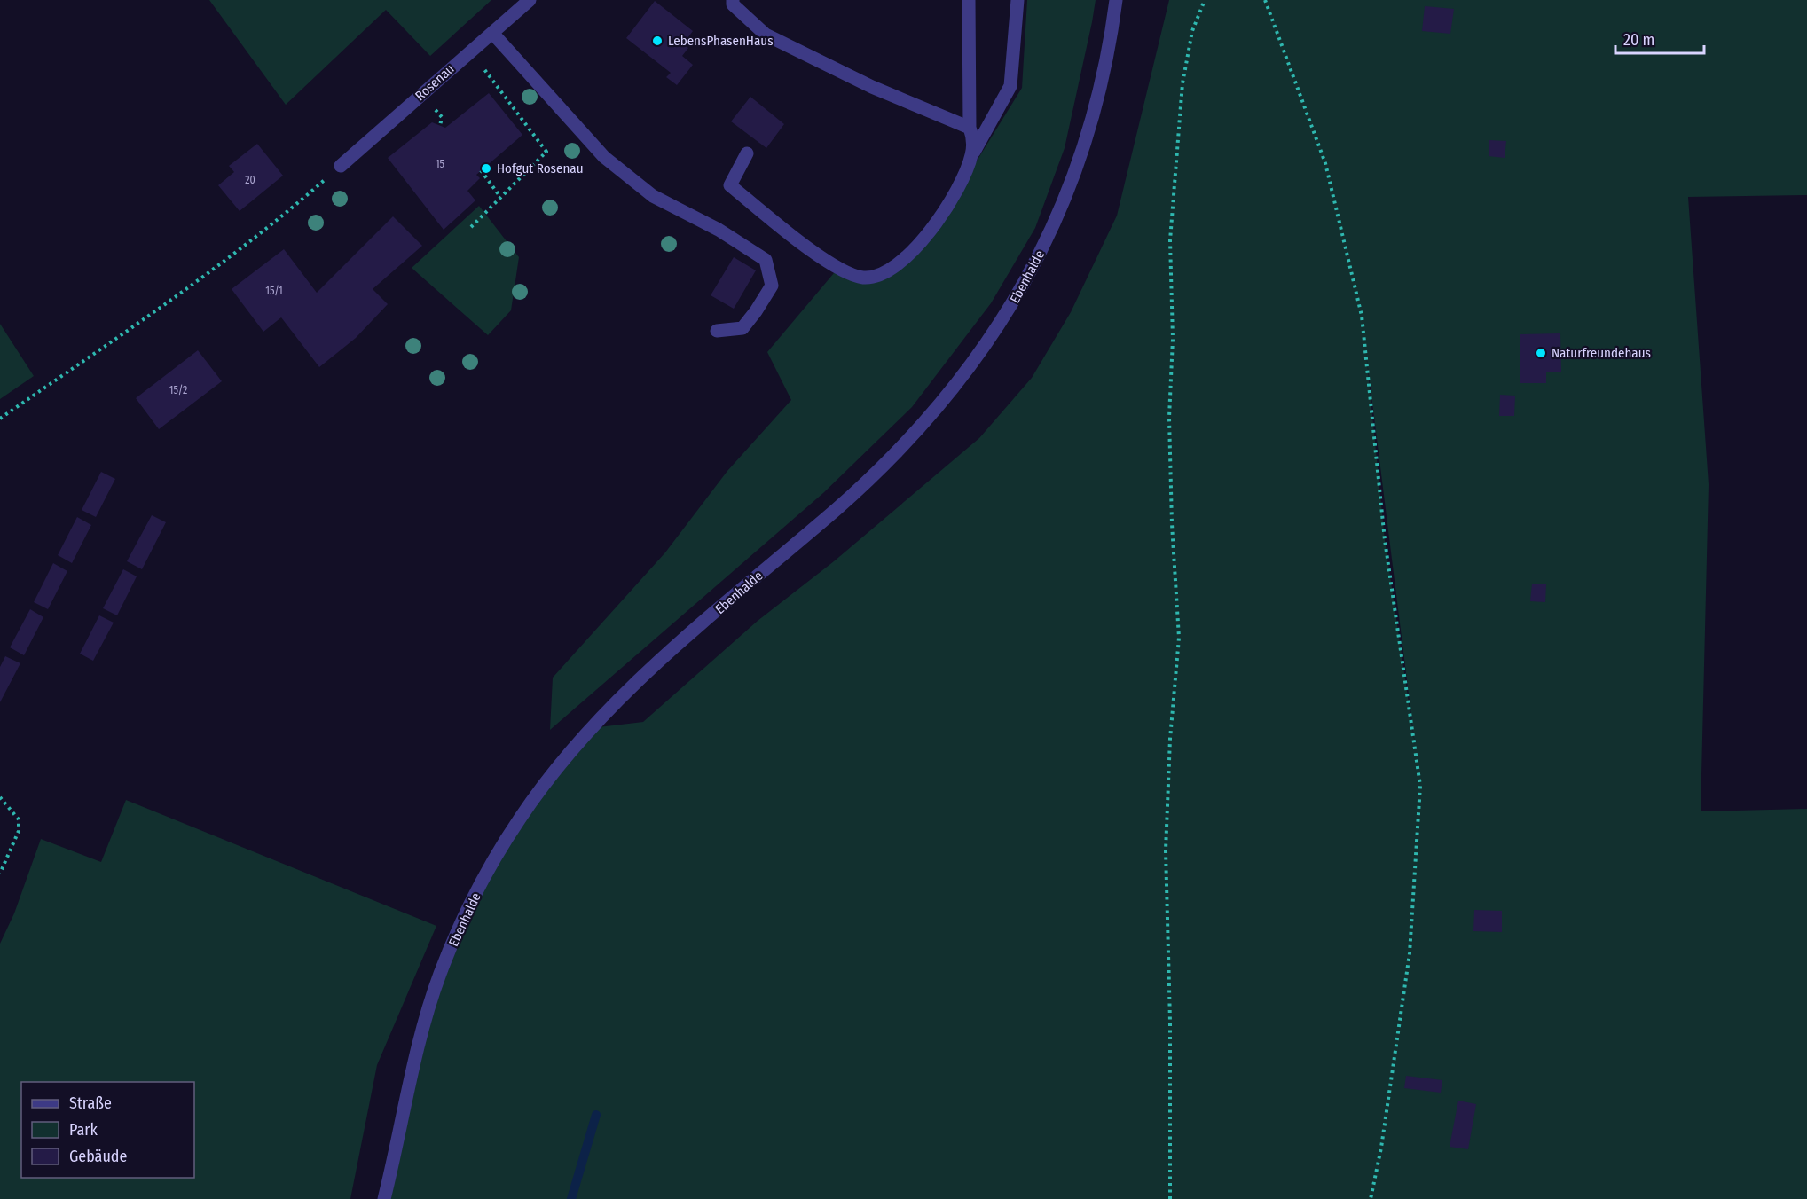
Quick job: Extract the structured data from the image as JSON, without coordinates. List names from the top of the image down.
{
  "streets": {
    "street": ["Rosenau", "Ebenhalde"]
  },
  "places": ["LebensPhasenHaus", "Hofgut Rosenau", "Naturfreundehaus"],
  "house_numbers": [
    "15",
    "20",
    "15/1",
    "15/2"
  ],
  "legend": ["Straße", "Park", "Gebäude"],
  "scale_bar": "20 m"
}
